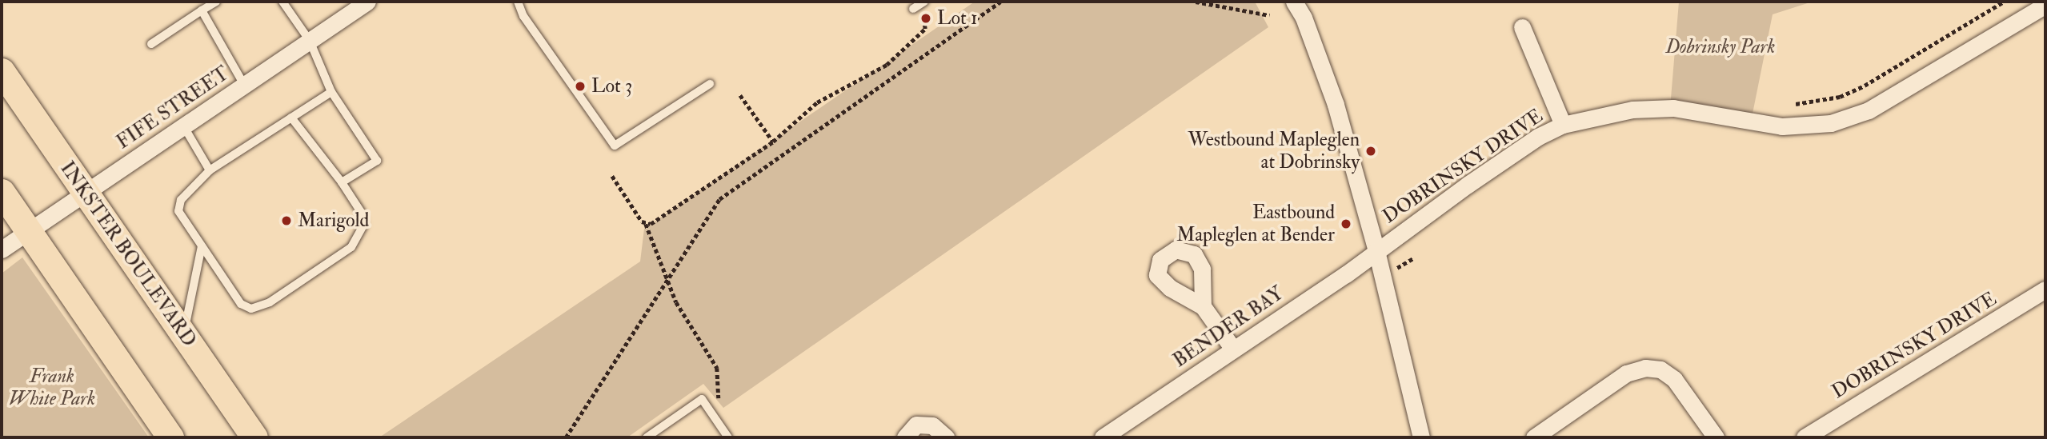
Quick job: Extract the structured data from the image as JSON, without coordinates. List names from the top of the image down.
{
  "streets": {
    "main road": ["INKSTER BOULEVARD"],
    "street": ["FIFE STREET", "DOBRINSKY DRIVE", "BENDER BAY"]
  },
  "crossings": [
    ["FIFE STREET", "INKSTER BOULEVARD"],
    ["DOBRINSKY DRIVE", "BENDER BAY"]
  ],
  "parks": ["Dobrinsky Park", "Frank White Park"],
  "places": [
    "Lot 1",
    "Lot 3",
    "Westbound Mapleglen at Dobrinsky",
    "Marigold",
    "Eastbound Mapleglen at Bender"
  ]
}
